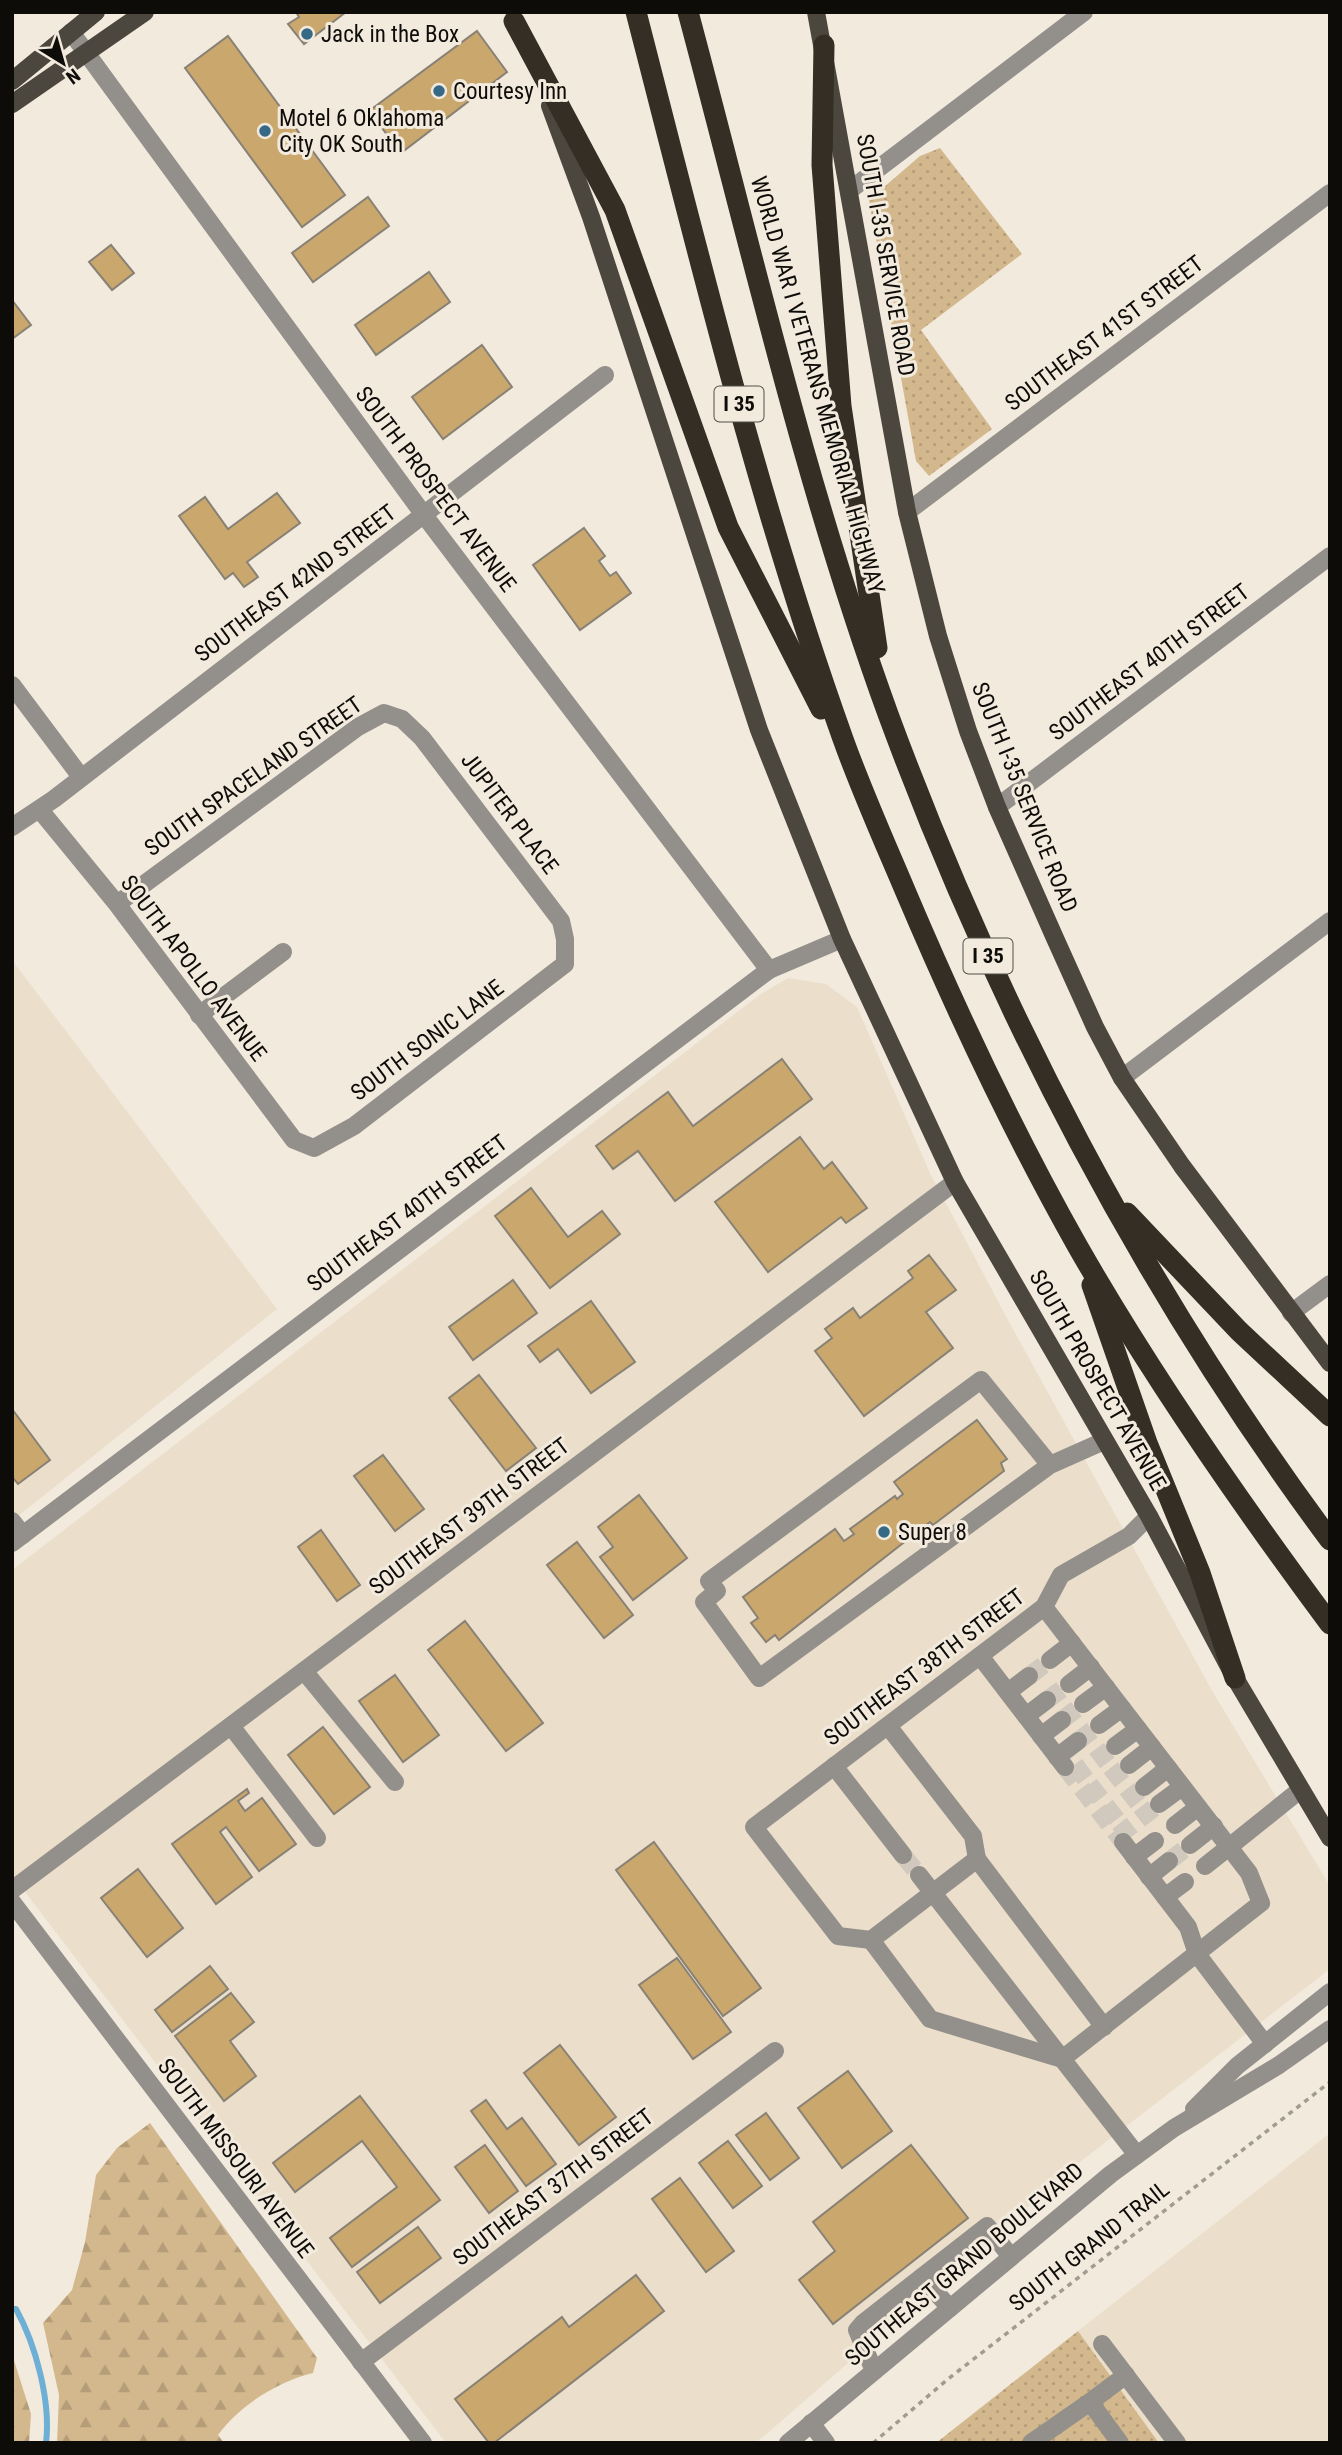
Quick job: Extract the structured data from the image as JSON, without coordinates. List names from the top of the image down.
{
  "streets": {
    "highway": ["WORLD WAR I VETERANS MEMORIAL HIGHWAY", "I 35"],
    "main road": ["SOUTH I-35 SERVICE ROAD", "SOUTH PROSPECT AVENUE"],
    "street": [
      "SOUTHEAST 41ST STREET",
      "SOUTHEAST 42ND STREET",
      "SOUTHEAST 40TH STREET",
      "SOUTH SPACELAND STREET",
      "JUPITER PLACE",
      "SOUTH APOLLO AVENUE",
      "SOUTH SONIC LANE",
      "SOUTHEAST 39TH STREET",
      "SOUTHEAST 38TH STREET",
      "SOUTH MISSOURI AVENUE",
      "SOUTHEAST 37TH STREET",
      "SOUTHEAST GRAND BOULEVARD"
    ],
    "path": ["SOUTH GRAND TRAIL"]
  },
  "crossings": [
    ["SOUTH I-35 SERVICE ROAD", "SOUTHEAST 41ST STREET"],
    ["SOUTH I-35 SERVICE ROAD", "SOUTHEAST 40TH STREET"],
    ["SOUTH PROSPECT AVENUE", "SOUTHEAST 42ND STREET"],
    ["SOUTH PROSPECT AVENUE", "SOUTHEAST 40TH STREET"],
    ["SOUTH PROSPECT AVENUE", "SOUTHEAST 39TH STREET"],
    ["SOUTH PROSPECT AVENUE", "SOUTHEAST 38TH STREET"],
    ["SOUTHEAST 42ND STREET", "SOUTH APOLLO AVENUE"],
    ["SOUTH SPACELAND STREET", "JUPITER PLACE"],
    ["SOUTH SPACELAND STREET", "SOUTH APOLLO AVENUE"],
    ["JUPITER PLACE", "SOUTH SONIC LANE"],
    ["SOUTH APOLLO AVENUE", "SOUTH SONIC LANE"],
    ["SOUTH MISSOURI AVENUE", "SOUTHEAST 37TH STREET"]
  ],
  "places": [
    "Jack in the Box",
    "Courtesy Inn",
    "Motel 6 Oklahoma City OK South",
    "Super 8"
  ],
  "north": "bottom right"
}
